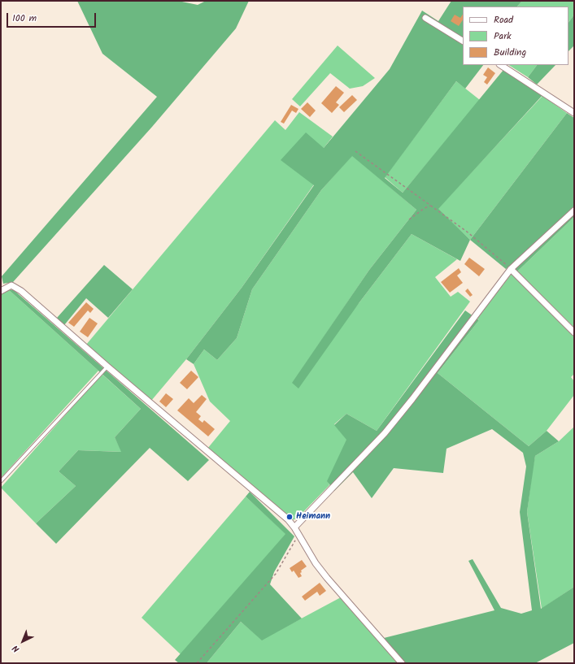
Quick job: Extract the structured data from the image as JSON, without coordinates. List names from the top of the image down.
{
  "places": ["Heimann"],
  "legend": ["Road", "Park", "Building"],
  "scale_bar": "100 m",
  "north": "bottom left"
}
